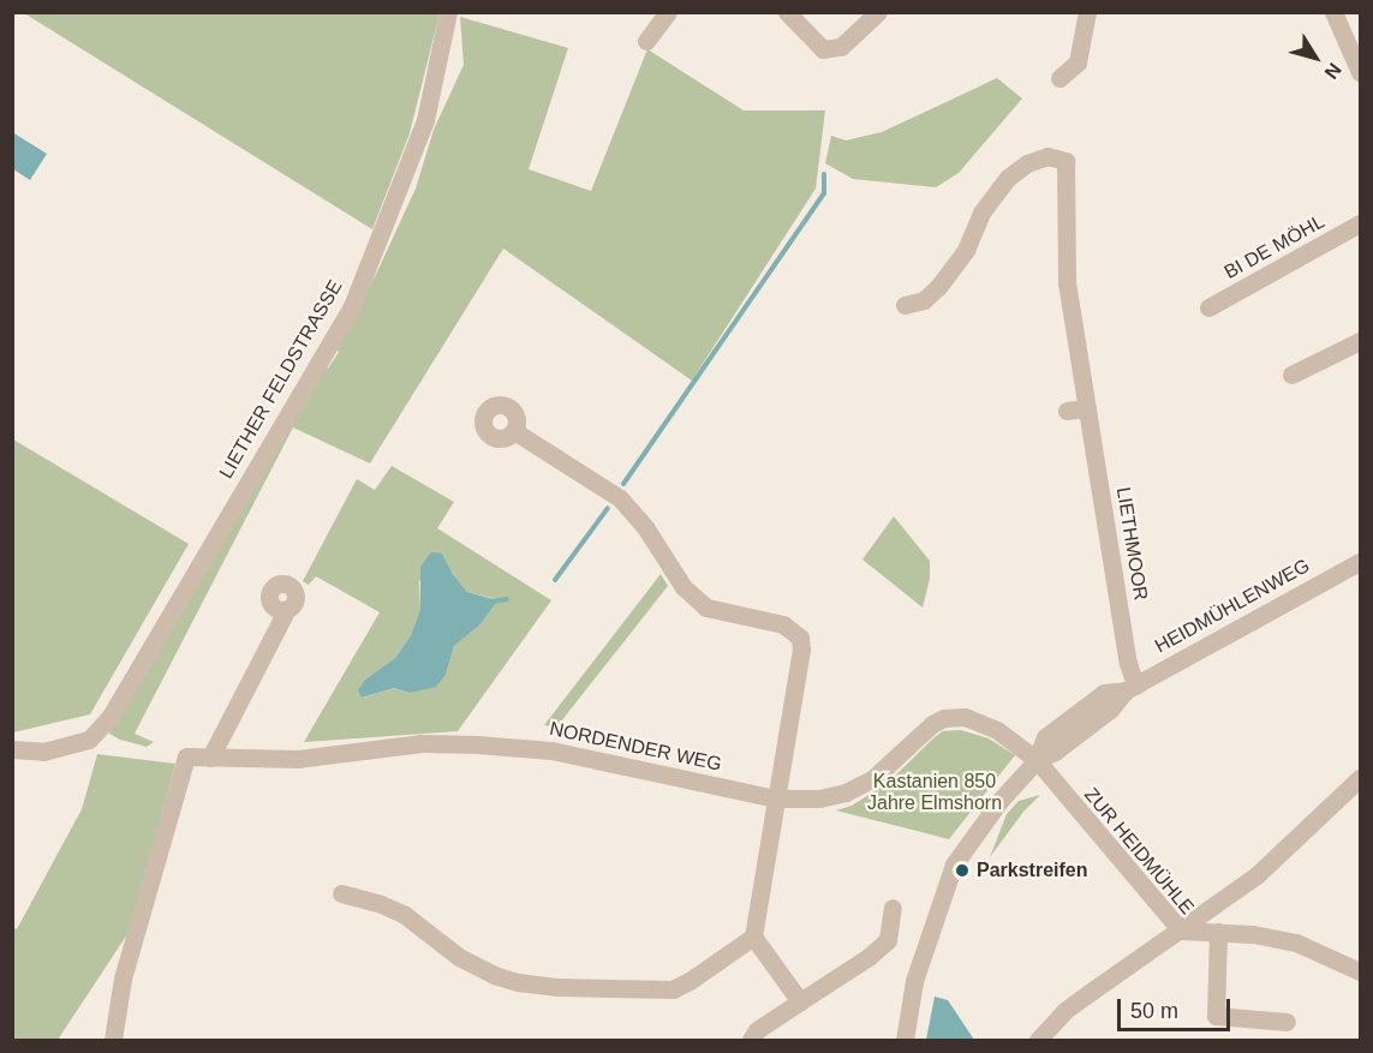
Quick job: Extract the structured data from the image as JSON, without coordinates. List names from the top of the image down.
{
  "streets": {
    "street": [
      "BI DE MÖHL",
      "LIETHER FELDSTRASSE",
      "LIETHMOOR",
      "HEIDMÜHLENWEG",
      "NORDENDER WEG",
      "ZUR HEIDMÜHLE"
    ]
  },
  "crossings": [
    ["LIETHMOOR", "HEIDMÜHLENWEG"],
    ["HEIDMÜHLENWEG", "NORDENDER WEG"],
    ["HEIDMÜHLENWEG", "ZUR HEIDMÜHLE"],
    ["NORDENDER WEG", "ZUR HEIDMÜHLE"]
  ],
  "parks": ["Kastanien 850 Jahre Elmshorn"],
  "places": ["Parkstreifen"],
  "scale_bar": "50 m",
  "north": "bottom right"
}
